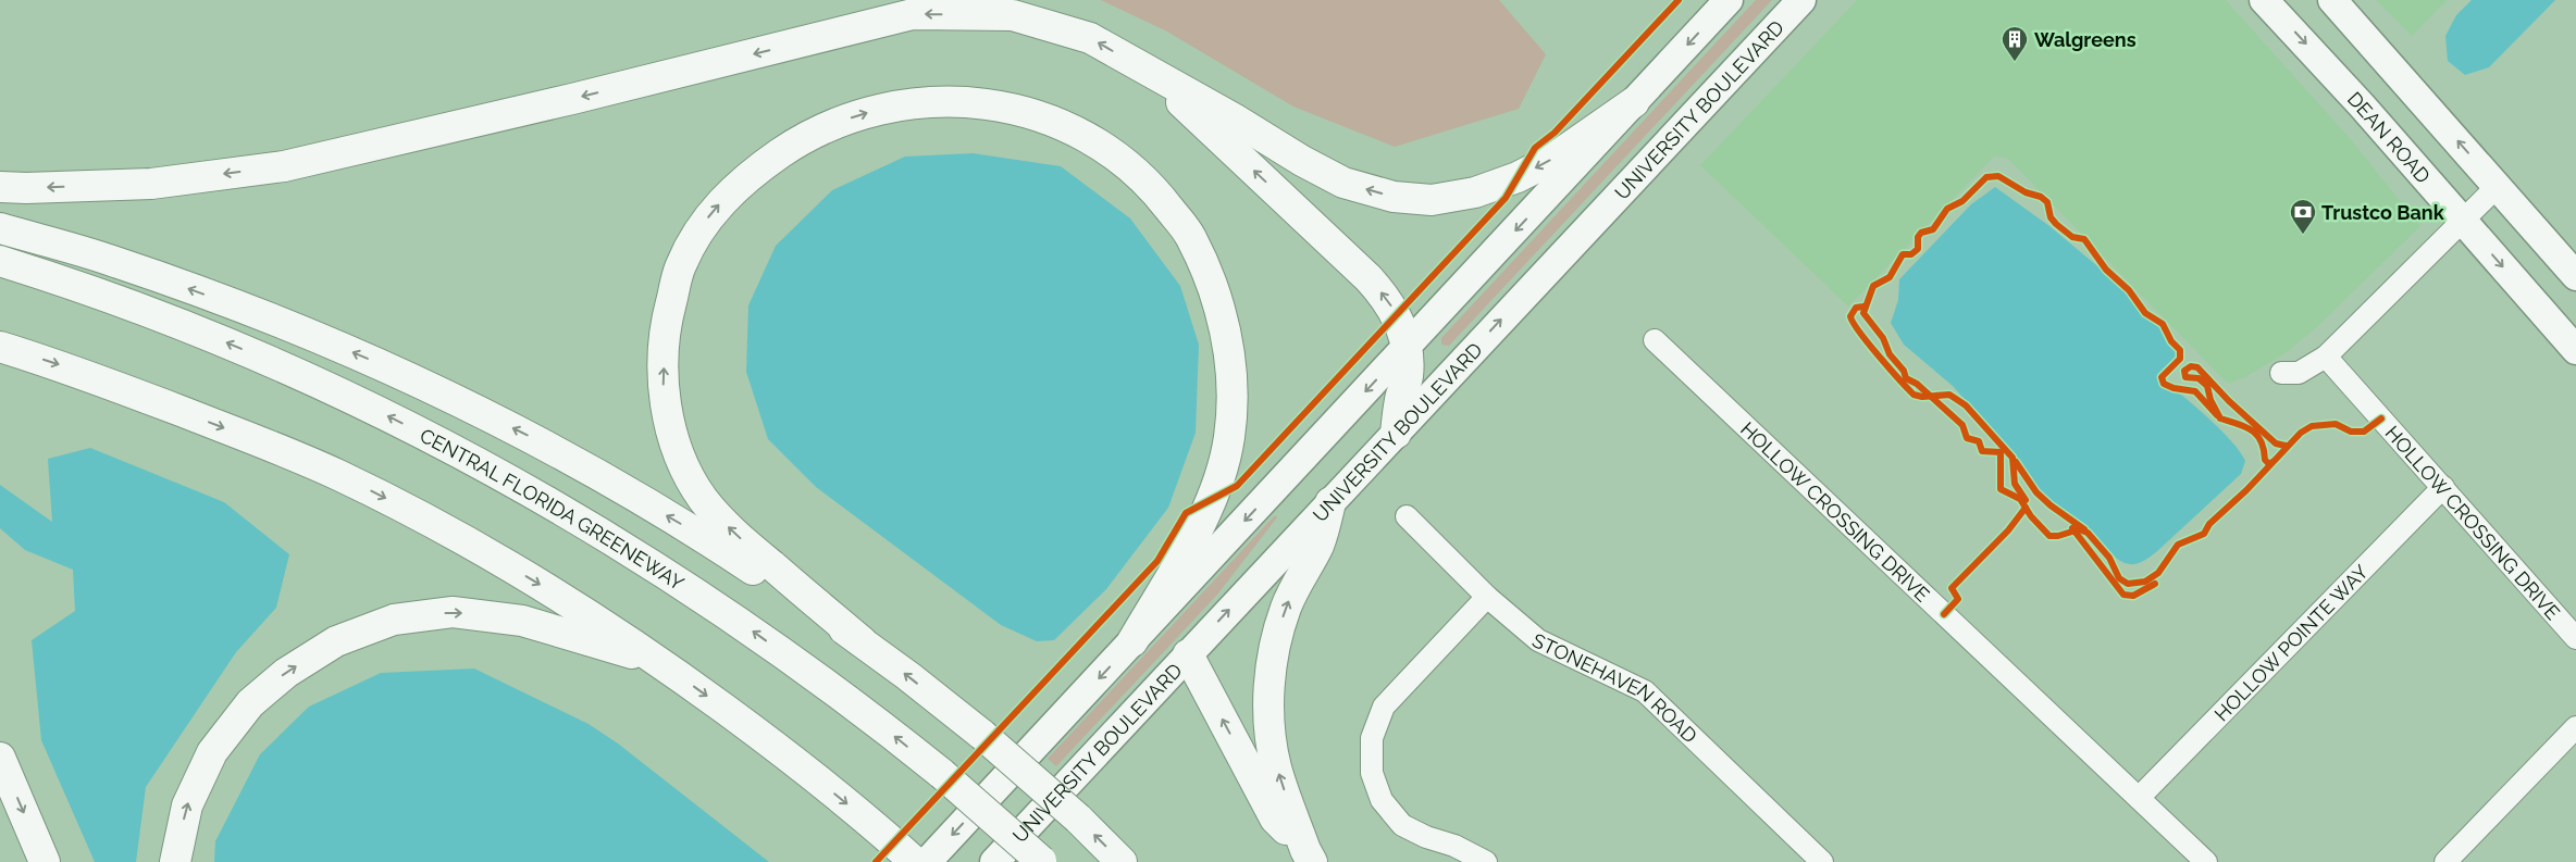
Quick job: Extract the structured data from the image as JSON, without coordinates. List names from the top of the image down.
{
  "streets": {
    "highway": ["CENTRAL FLORIDA GREENEWAY"],
    "main road": ["UNIVERSITY BOULEVARD", "DEAN ROAD"],
    "street": ["HOLLOW CROSSING DRIVE", "HOLLOW POINTE WAY", "STONEHAVEN ROAD"]
  },
  "crossings": [
    ["HOLLOW CROSSING DRIVE", "HOLLOW POINTE WAY"]
  ],
  "places": {
    "building": ["Walgreens"],
    "bank": ["Trustco Bank"]
  }
}
